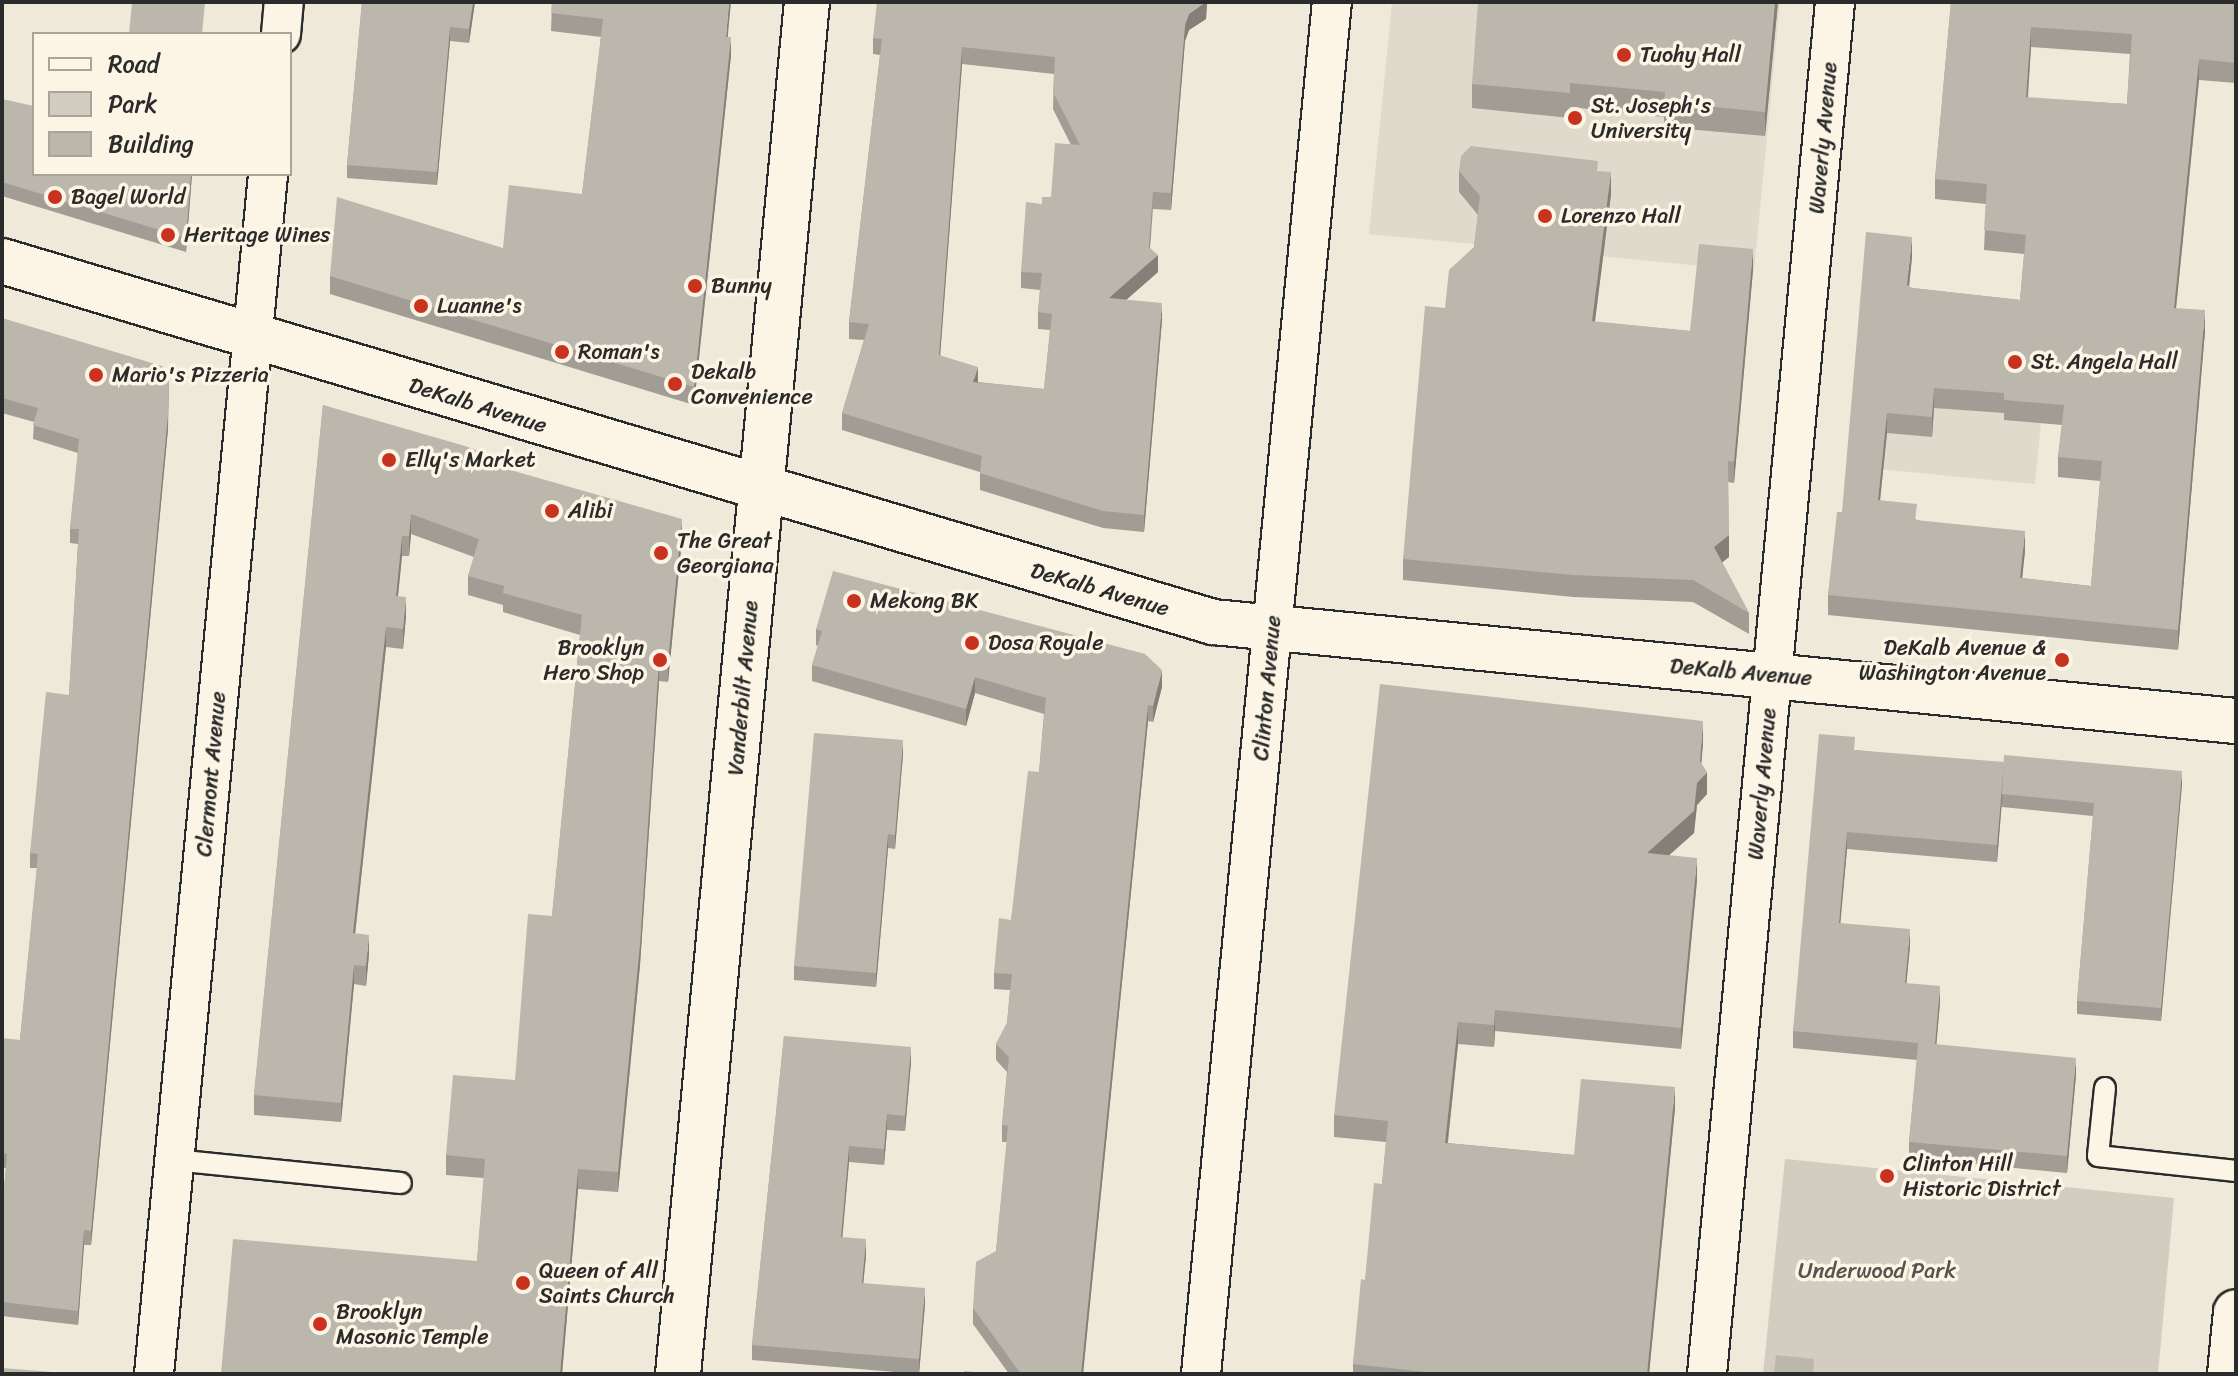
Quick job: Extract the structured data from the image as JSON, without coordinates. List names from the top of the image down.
{
  "streets": {
    "main road": ["DeKalb Avenue", "Vanderbilt Avenue"],
    "street": ["Waverly Avenue", "Clinton Avenue", "Clermont Avenue"]
  },
  "crossings": [
    ["Waverly Avenue", "DeKalb Avenue"],
    ["DeKalb Avenue", "Vanderbilt Avenue"],
    ["DeKalb Avenue", "Clinton Avenue"],
    ["DeKalb Avenue", "Clermont Avenue"]
  ],
  "parks": ["Underwood Park"],
  "places": [
    "Tuohy Hall",
    "St. Joseph's University",
    "Bagel World",
    "Lorenzo Hall",
    "Heritage Wines",
    "Bunny",
    "Luanne's",
    "Roman's",
    "St. Angela Hall",
    "Mario's Pizzeria",
    "Dekalb Convenience",
    "Elly's Market",
    "Alibi",
    "The Great Georgiana",
    "Mekong BK",
    "Dosa Royale",
    "Brooklyn Hero Shop",
    "DeKalb Avenue & Washington Avenue",
    "Clinton Hill Historic District",
    "Queen of All Saints Church",
    "Brooklyn Masonic Temple"
  ],
  "legend": ["Road", "Park", "Building"]
}
